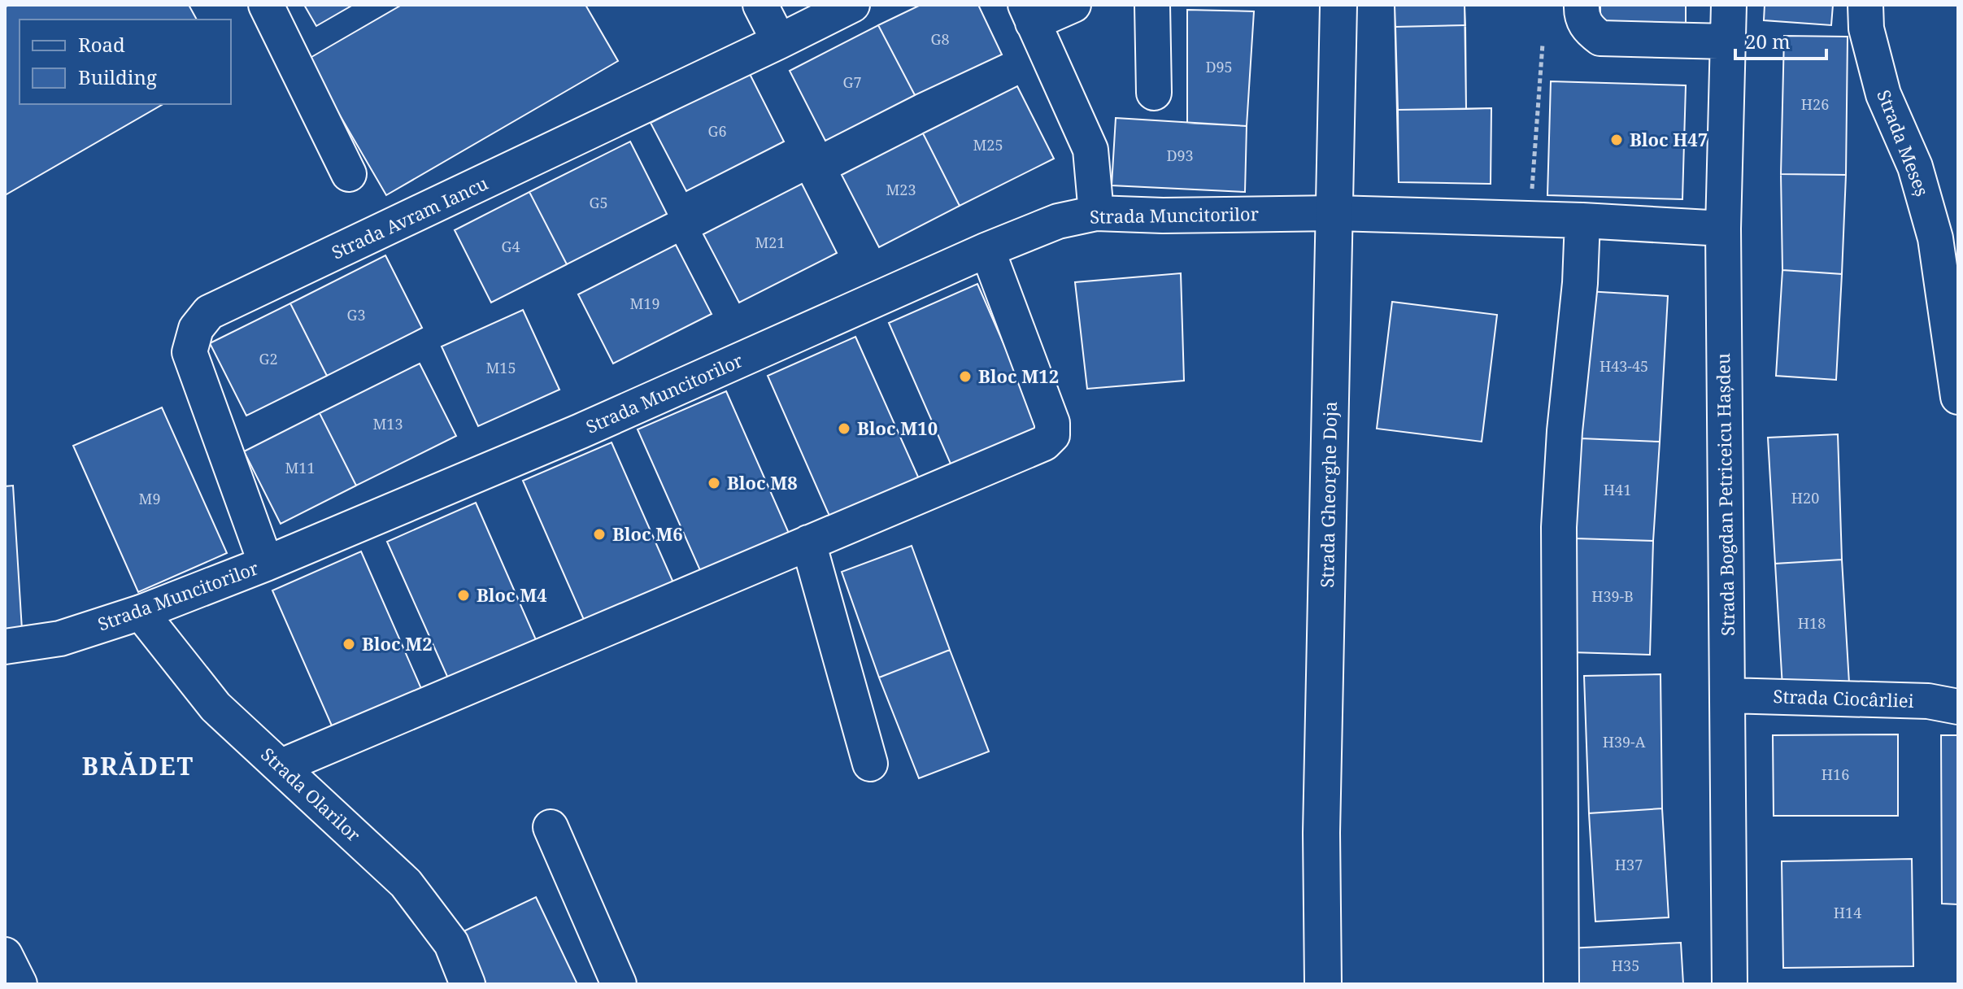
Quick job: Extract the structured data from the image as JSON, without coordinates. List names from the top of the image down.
{
  "streets": {
    "main road": ["Strada Gheorghe Doja"],
    "street": [
      "Strada Meseș",
      "Strada Muncitorilor",
      "Strada Avram Iancu",
      "Strada Bogdan Petriceicu Hașdeu",
      "Strada Ciocârliei",
      "Strada Olarilor"
    ]
  },
  "crossings": [
    ["Strada Muncitorilor", "Strada Avram Iancu"],
    ["Strada Muncitorilor", "Strada Gheorghe Doja"],
    ["Strada Muncitorilor", "Strada Bogdan Petriceicu Hașdeu"],
    ["Strada Muncitorilor", "Strada Olarilor"],
    ["Strada Bogdan Petriceicu Hașdeu", "Strada Ciocârliei"]
  ],
  "districts": ["BRĂDET"],
  "places": [
    "Bloc H47",
    "Bloc M12",
    "Bloc M10",
    "Bloc M8",
    "Bloc M6",
    "Bloc M4",
    "Bloc M2"
  ],
  "house_numbers": [
    "G8",
    "D95",
    "G7",
    "H26",
    "G6",
    "M25",
    "D93",
    "M23",
    "G5",
    "M21",
    "G4",
    "M19",
    "G3",
    "G2",
    "H43-45",
    "M15",
    "M13",
    "M11",
    "H41",
    "H20",
    "M9",
    "H39-B",
    "H18",
    "H39-A",
    "H16",
    "H37",
    "H14",
    "H35"
  ],
  "legend": ["Road", "Building"],
  "scale_bar": "20 m"
}
